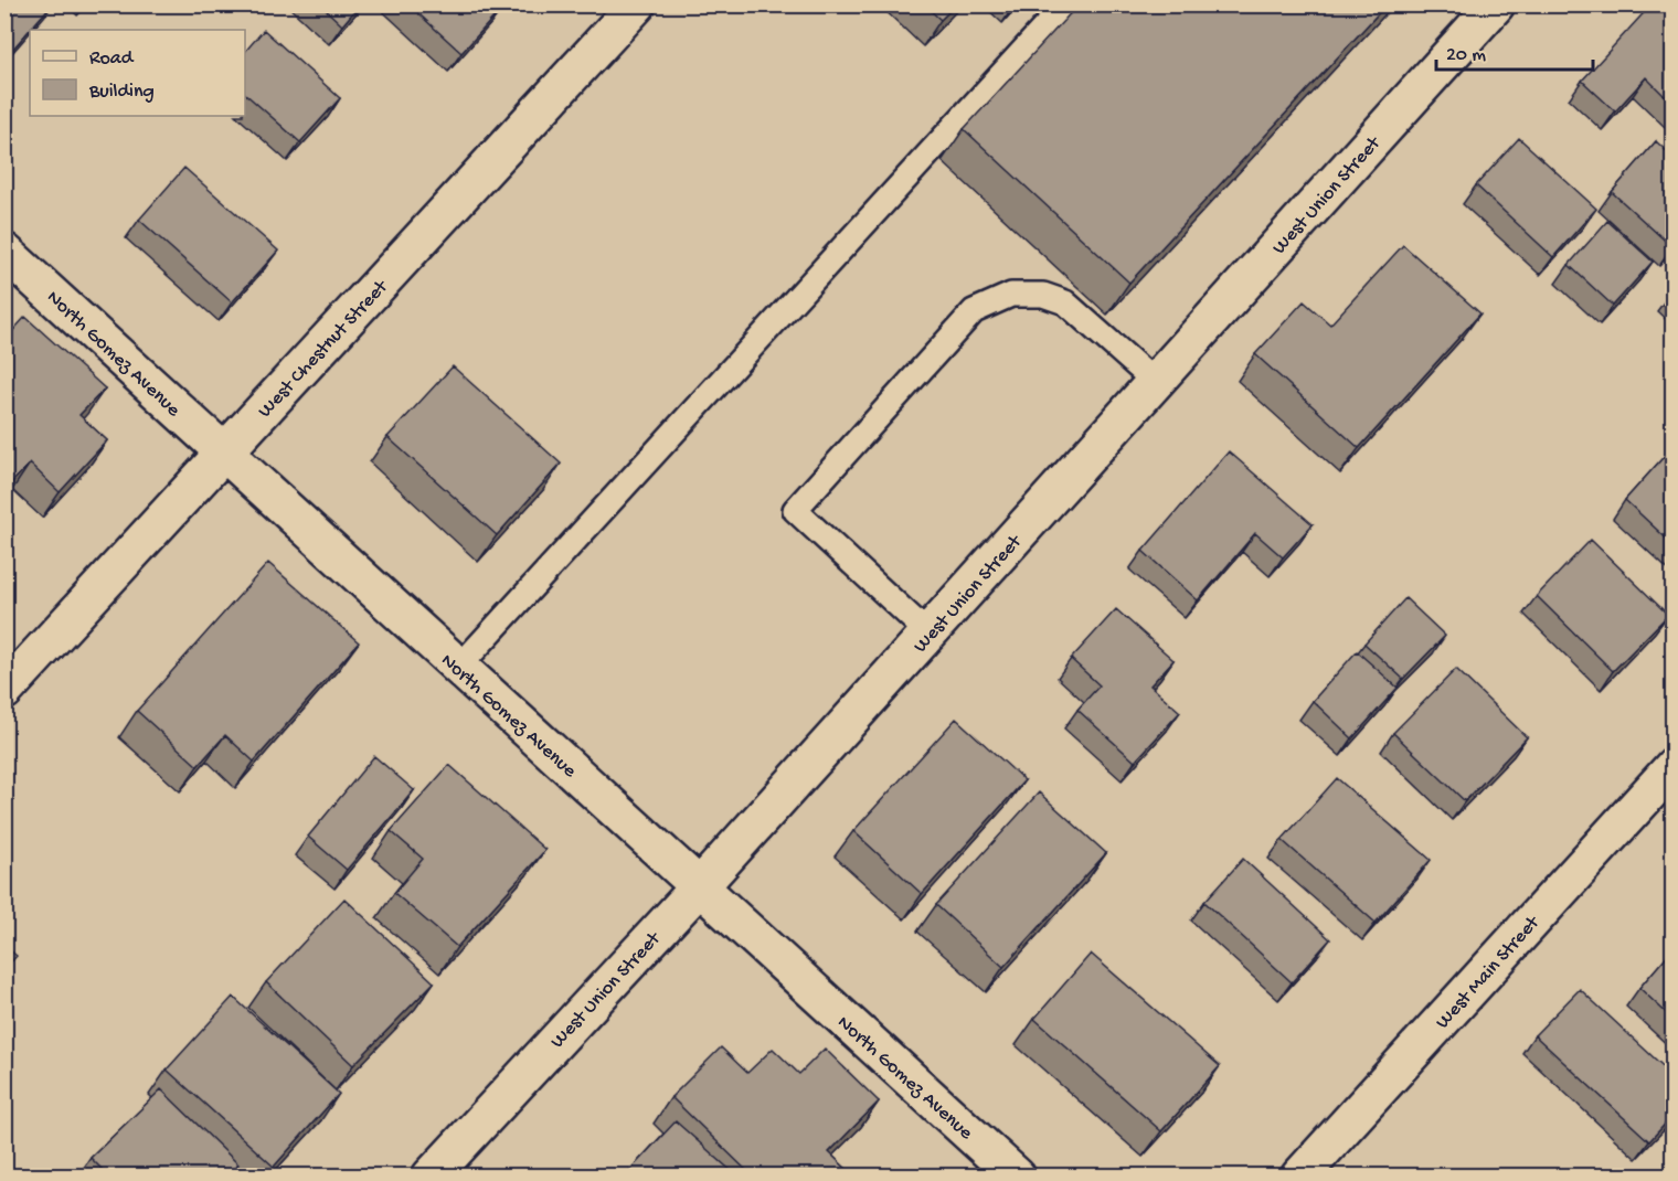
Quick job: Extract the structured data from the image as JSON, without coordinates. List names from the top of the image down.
{
  "streets": {
    "street": [
      "West Union Street",
      "West Chestnut Street",
      "North Gomez Avenue",
      "West Main Street"
    ]
  },
  "crossings": [
    ["West Union Street", "North Gomez Avenue"],
    ["West Chestnut Street", "North Gomez Avenue"]
  ],
  "legend": ["Road", "Building"],
  "scale_bar": "20 m"
}
